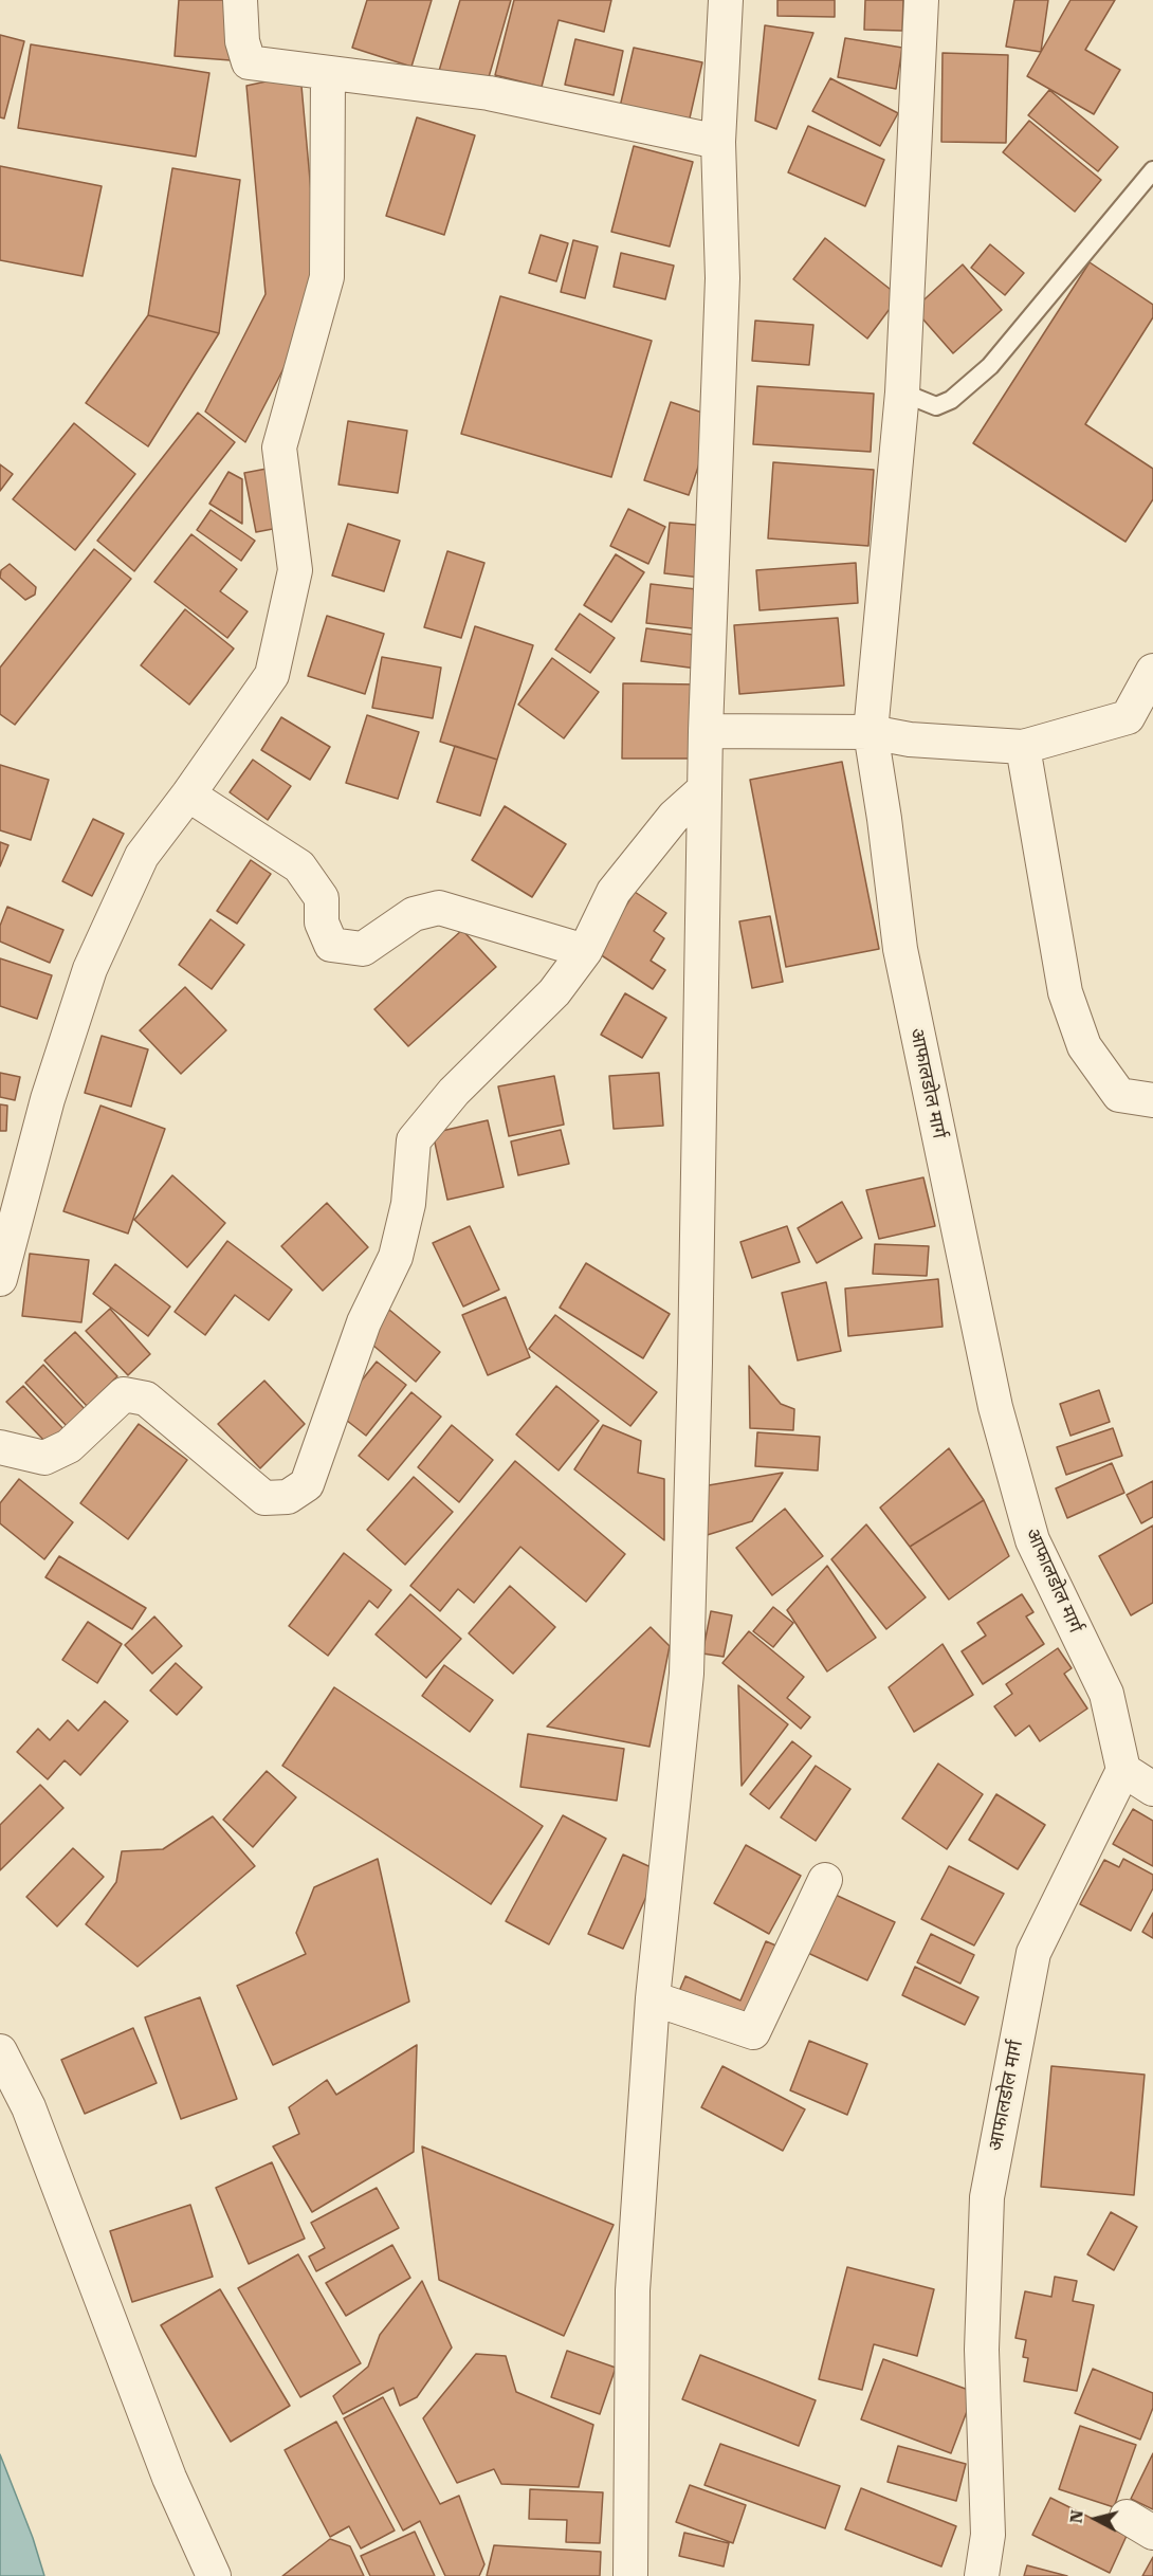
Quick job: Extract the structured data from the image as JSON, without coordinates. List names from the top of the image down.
{
  "streets": {
    "street": ["आफालडोल मार्ग"]
  },
  "north": "left"
}
